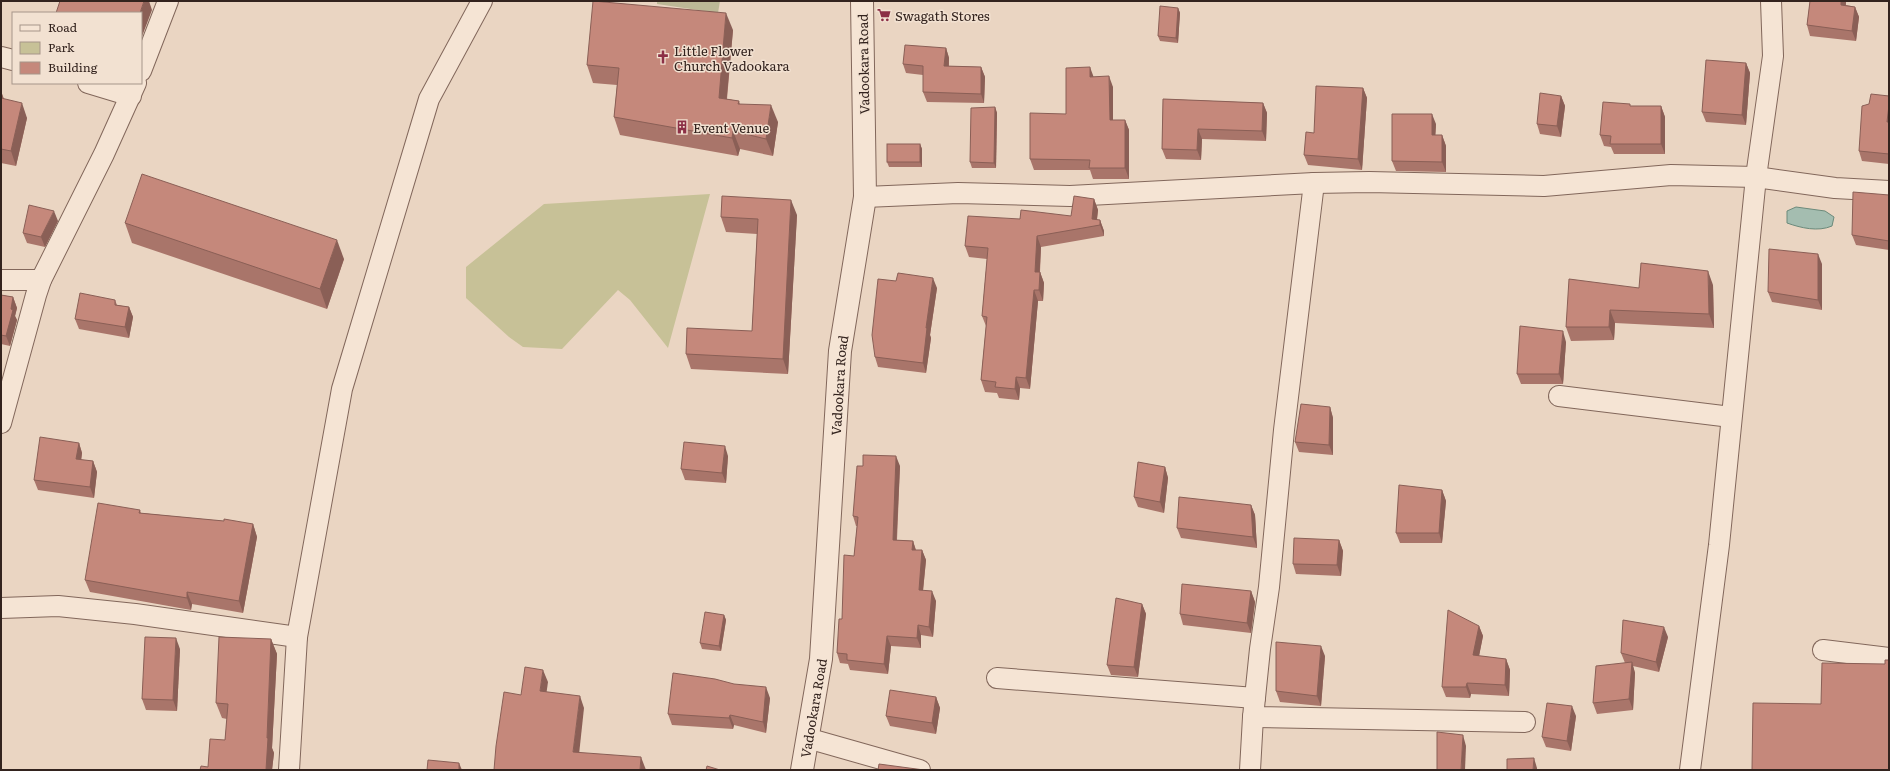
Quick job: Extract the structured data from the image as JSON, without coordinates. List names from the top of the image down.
{
  "streets": {
    "street": ["Vadookara Road"]
  },
  "places": {
    "supermarket": ["Swagath Stores"],
    "church": ["Little Flower Church Vadookara"],
    "building": ["Event Venue"]
  },
  "legend": ["Road", "Park", "Building"]
}
